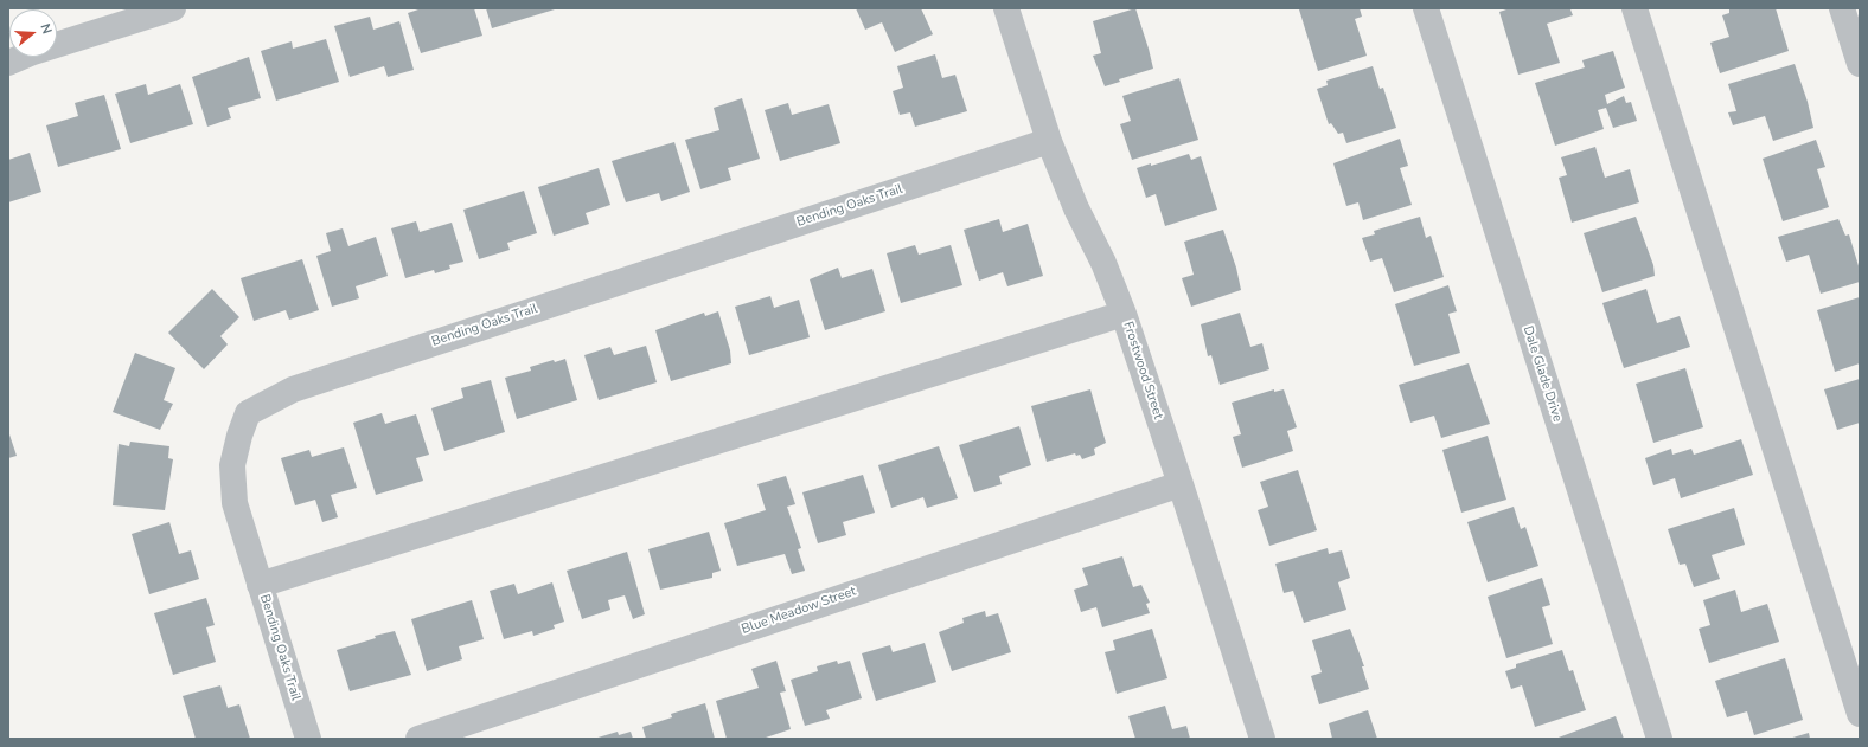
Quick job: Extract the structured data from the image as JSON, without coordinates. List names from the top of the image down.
{
  "streets": {
    "street": [
      "Bending Oaks Trail",
      "Frostwood Street",
      "Dale Glade Drive",
      "Blue Meadow Street"
    ]
  },
  "crossings": [
    ["Bending Oaks Trail", "Frostwood Street"],
    ["Frostwood Street", "Blue Meadow Street"]
  ],
  "north": "right"
}
